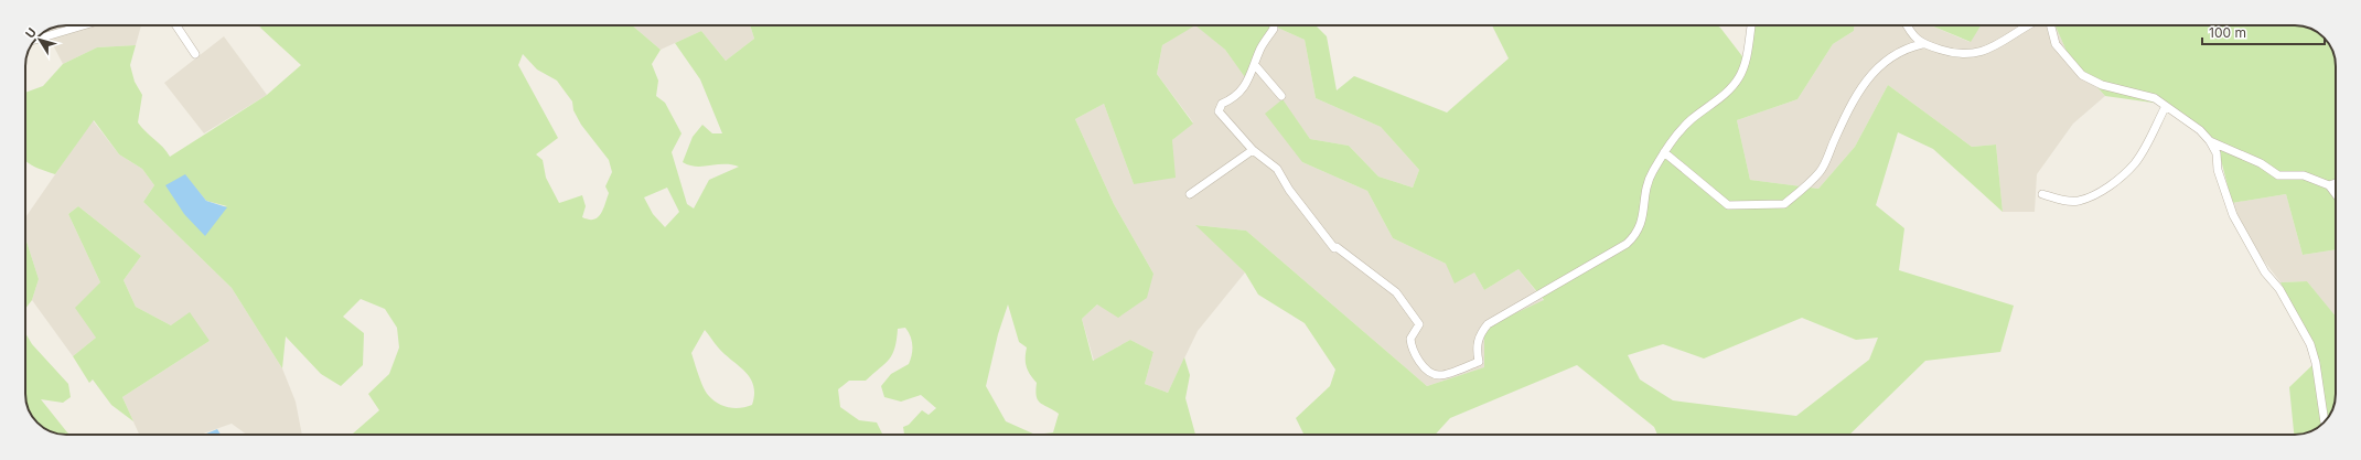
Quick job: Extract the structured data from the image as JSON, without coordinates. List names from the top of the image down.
{
  "scale_bar": "100 m",
  "north": "top left"
}
